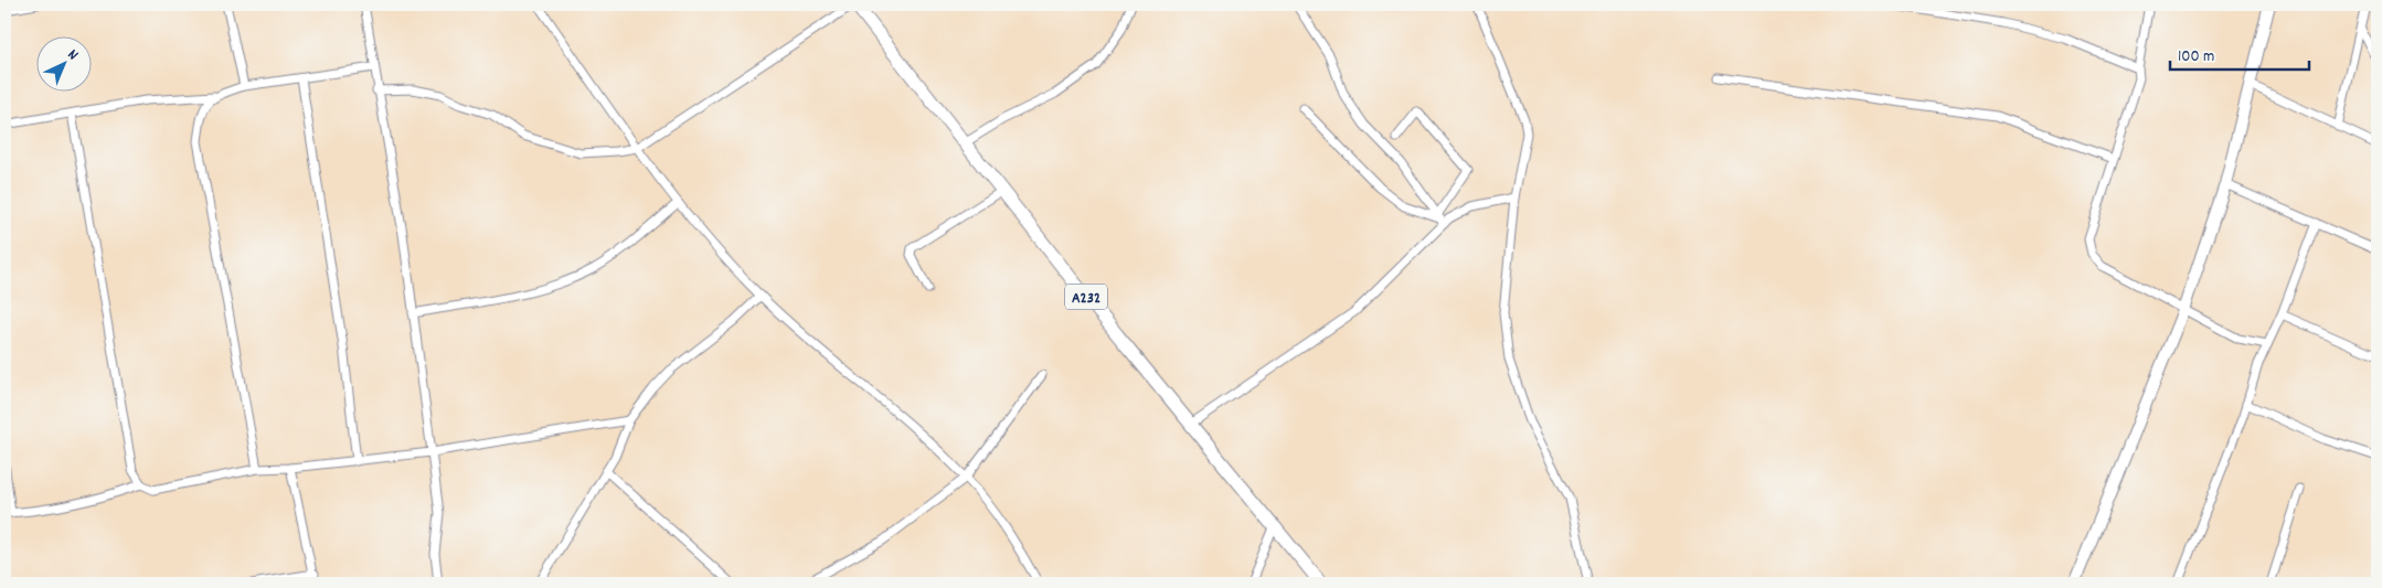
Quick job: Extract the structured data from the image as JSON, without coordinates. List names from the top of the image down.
{
  "streets": {
    "main road": ["A232"]
  },
  "scale_bar": "100 m",
  "north": "top right"
}
